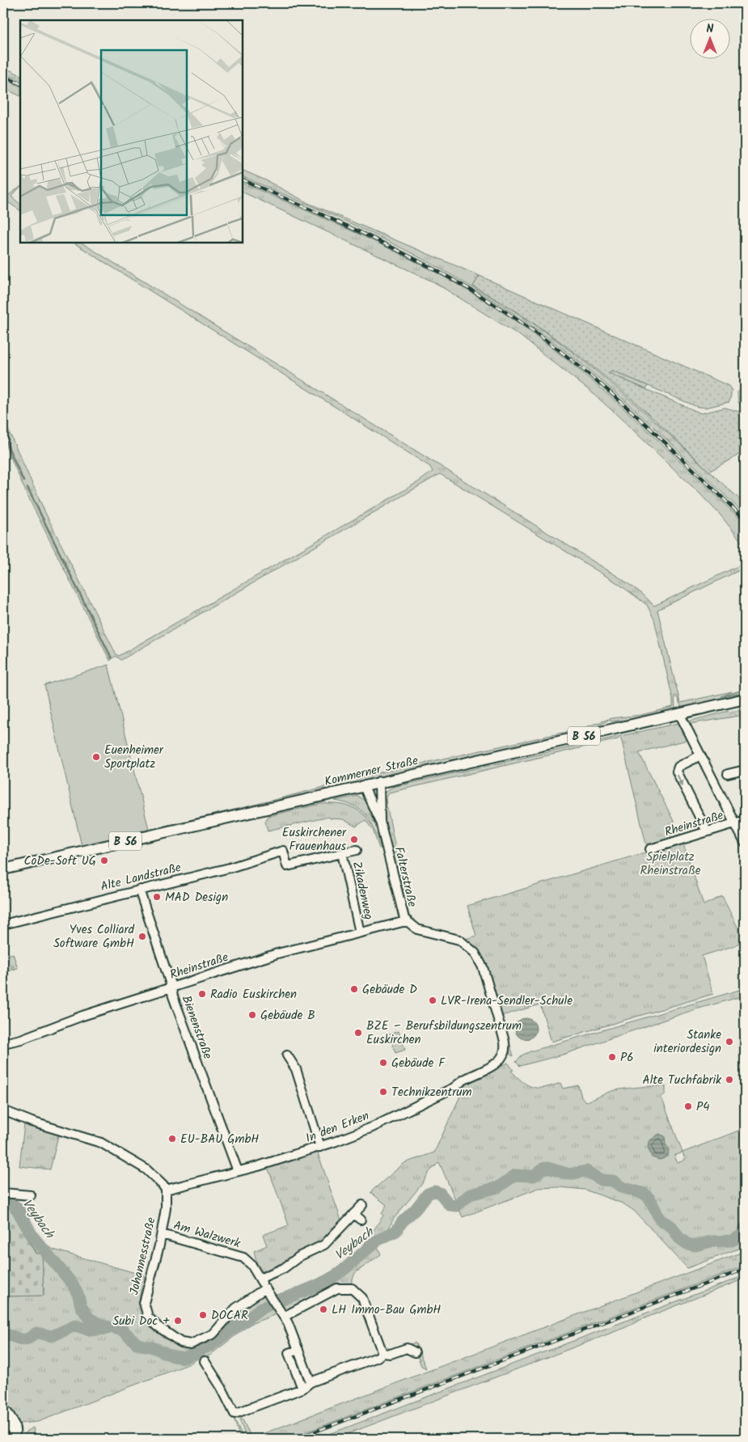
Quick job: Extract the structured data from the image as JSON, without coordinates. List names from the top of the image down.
{
  "streets": {
    "main road": ["B 56", "Kommerner Straße"],
    "street": [
      "Rheinstraße",
      "Alte Landstraße",
      "Falterstraße",
      "Zikadenweg",
      "Bienenstraße",
      "In den Erken",
      "Am Walzwerk",
      "Johannesstraße"
    ]
  },
  "crossings": [
    ["Kommerner Straße", "Falterstraße"],
    ["Rheinstraße", "Falterstraße"],
    ["Rheinstraße", "Zikadenweg"],
    ["Rheinstraße", "Bienenstraße"],
    ["Alte Landstraße", "Zikadenweg"],
    ["Alte Landstraße", "Bienenstraße"],
    ["Falterstraße", "In den Erken"],
    ["Bienenstraße", "In den Erken"],
    ["In den Erken", "Johannesstraße"],
    ["Am Walzwerk", "Johannesstraße"]
  ],
  "water": ["Veybach"],
  "parks": ["Spielplatz Rheinstraße"],
  "places": [
    "Euenheimer Sportplatz",
    "Euskirchener Frauenhaus",
    "CoDe-Soft UG",
    "MAD Design",
    "Yves Colliard Software GmbH",
    "Gebäude D",
    "Radio Euskirchen",
    "LVR-Irena-Sendler-Schule",
    "Gebäude B",
    "BZE – Berufsbildungszentrum Euskirchen",
    "Stanke interiordesign",
    "P6",
    "Gebäude F",
    "Alte Tuchfabrik",
    "Technikzentrum",
    "P4",
    "EU-BAU GmbH",
    "LH Immo-Bau GmbH",
    "DOCAR",
    "Subi Doc +"
  ],
  "north": "top"
}
